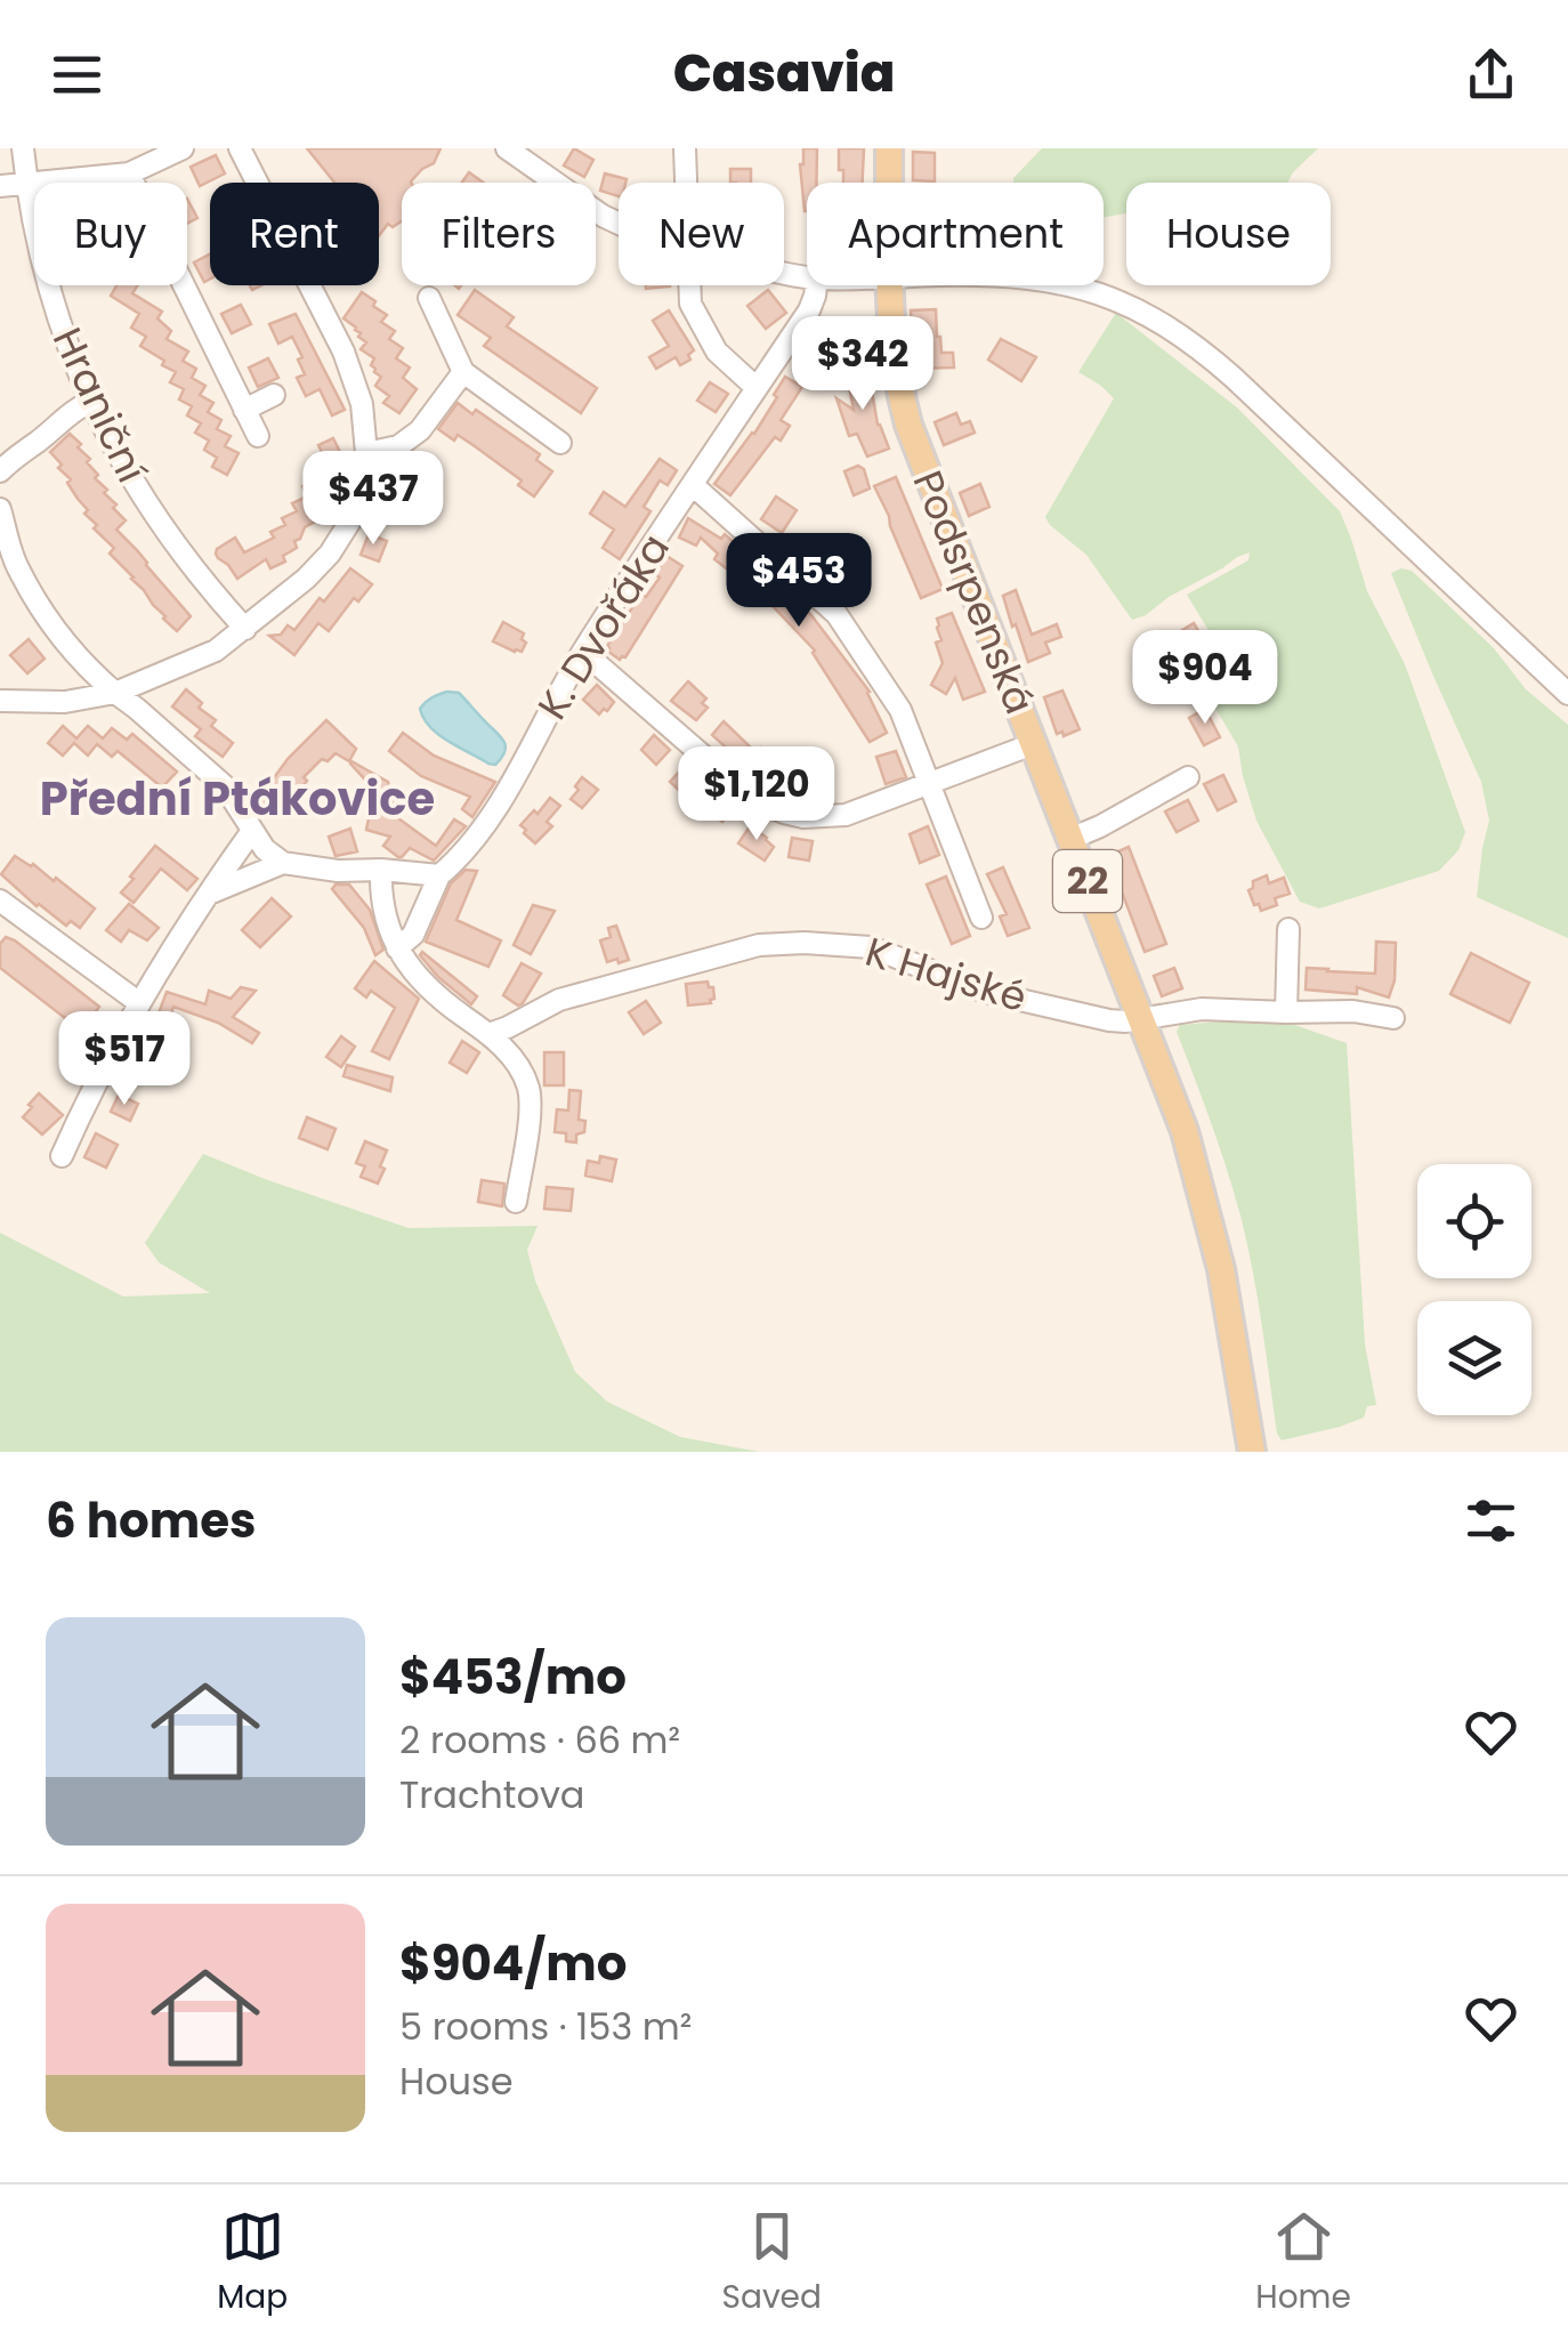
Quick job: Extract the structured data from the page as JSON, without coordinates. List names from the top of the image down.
{
  "streets": {
    "main road": ["Podsrpenská", "22"],
    "street": ["Hraniční", "K. Dvořáka", "K Hajské"]
  },
  "crossings": [
    ["Podsrpenská", "22"],
    ["Podsrpenská", "K Hajské"],
    ["22", "K Hajské"]
  ],
  "districts": ["Přední Ptákovice"],
  "page": {
    "header": "Casavia",
    "chip": [
      "Buy",
      "Rent",
      "Filters",
      "New",
      "Apartment",
      "House"
    ],
    "price": [
      "$342",
      "$437",
      "$453",
      "$904",
      "$1,120",
      "$517"
    ],
    "heading": "6 homes",
    "list": [
      {
        "name": "$453/mo",
        "note": "2 rooms · 66 m² · Trachtova"
      },
      {
        "name": "$904/mo",
        "note": "5 rooms · 153 m² · House"
      }
    ],
    "tabs": ["Map", "Saved", "Home"]
  }
}
